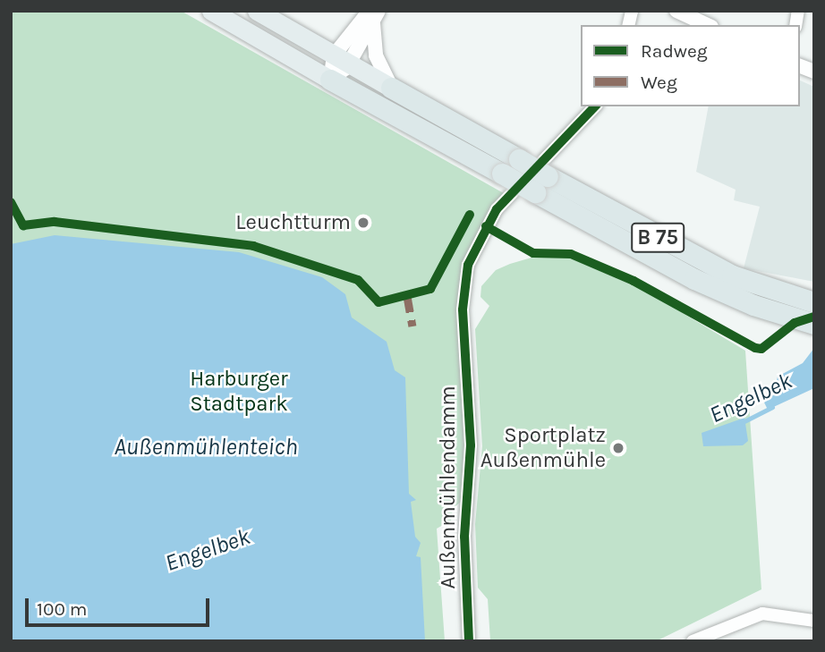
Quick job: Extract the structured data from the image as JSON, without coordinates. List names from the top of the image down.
{
  "streets": {
    "highway": ["B 75"],
    "street": ["Außenmühlendamm"]
  },
  "water": ["Engelbek", "Außenmühlenteich"],
  "parks": ["Harburger Stadtpark"],
  "places": ["Leuchtturm", "Sportplatz Außenmühle"],
  "legend": ["Radweg", "Weg"],
  "scale_bar": "100 m"
}
